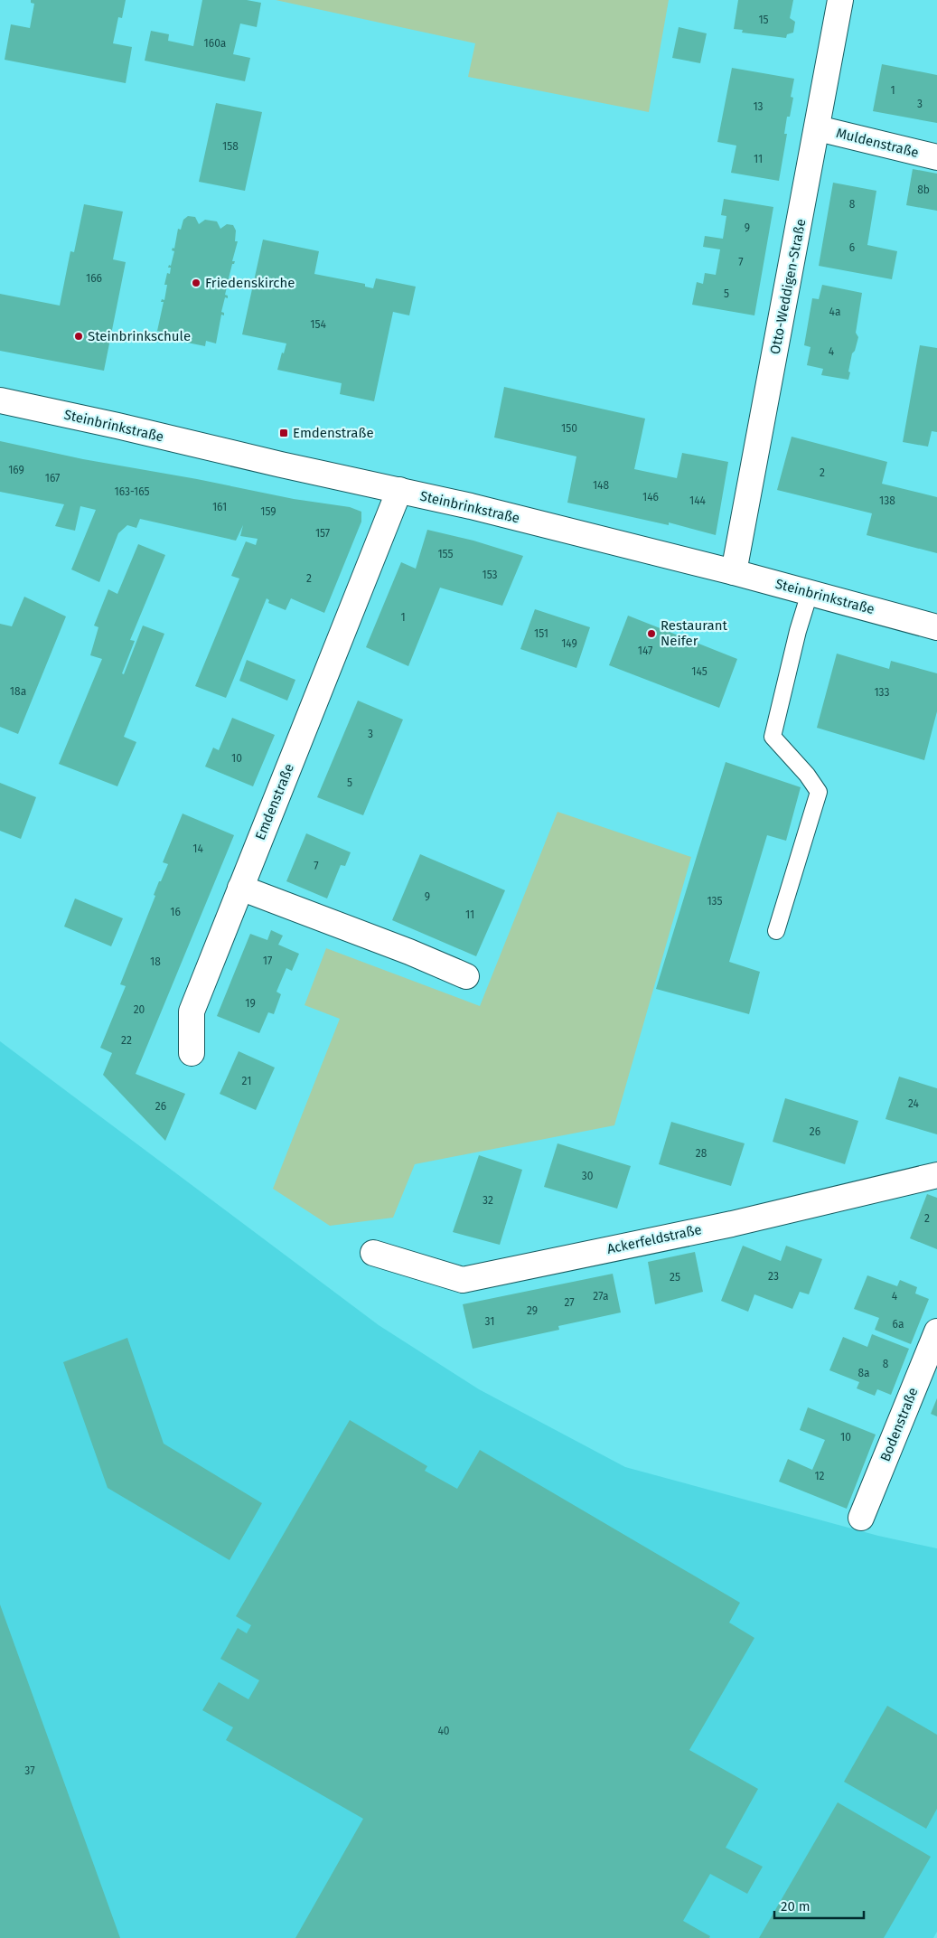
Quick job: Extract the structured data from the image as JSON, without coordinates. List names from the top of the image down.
{
  "streets": {
    "street": [
      "Muldenstraße",
      "Otto-Weddigen-Straße",
      "Steinbrinkstraße",
      "Emdenstraße",
      "Ackerfeldstraße",
      "Bodenstraße"
    ]
  },
  "crossings": [
    ["Muldenstraße", "Otto-Weddigen-Straße"],
    ["Otto-Weddigen-Straße", "Steinbrinkstraße"],
    ["Steinbrinkstraße", "Emdenstraße"]
  ],
  "places": {
    "other": ["Friedenskirche", "Steinbrinkschule", "Restaurant Neifer"],
    "transit": ["Emdenstraße"]
  },
  "house_numbers": [
    "15",
    "160a",
    "1",
    "3",
    "13",
    "158",
    "11",
    "8b",
    "8",
    "9",
    "6",
    "7",
    "166",
    "5",
    "4a",
    "154",
    "4",
    "150",
    "169",
    "2",
    "167",
    "148",
    "163-165",
    "146",
    "144",
    "138",
    "161",
    "159",
    "157",
    "155",
    "153",
    "2",
    "1",
    "151",
    "149",
    "147",
    "145",
    "18a",
    "133",
    "3",
    "10",
    "5",
    "14",
    "7",
    "9",
    "135",
    "16",
    "11",
    "17",
    "18",
    "19",
    "20",
    "22",
    "21",
    "24",
    "26",
    "26",
    "28",
    "30",
    "32",
    "2",
    "23",
    "25",
    "27a",
    "4",
    "27",
    "29",
    "31",
    "6a",
    "8",
    "8a",
    "10",
    "12",
    "40",
    "37"
  ],
  "scale_bar": "20 m"
}
